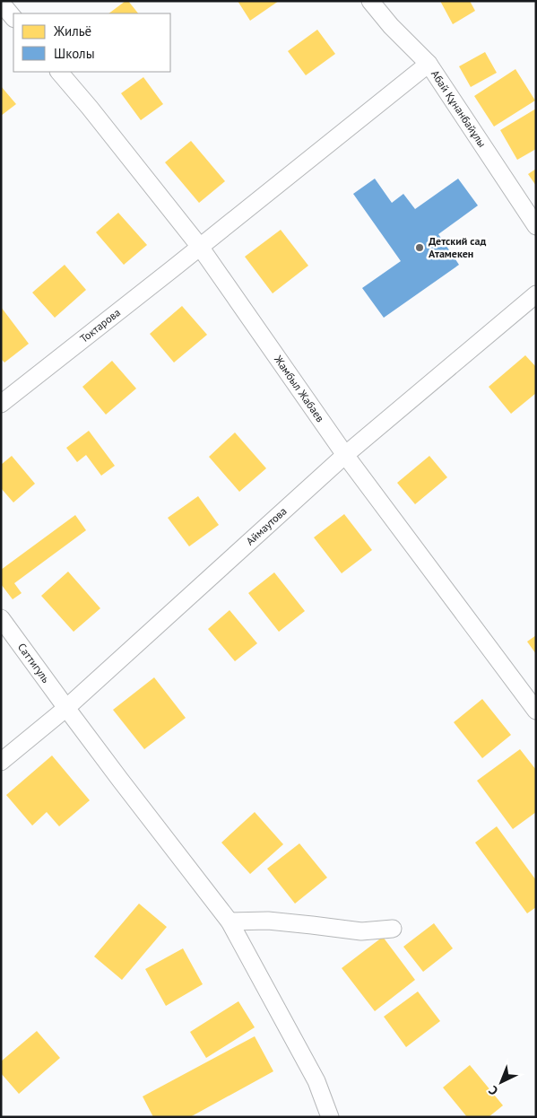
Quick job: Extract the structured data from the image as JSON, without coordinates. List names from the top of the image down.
{
  "streets": {
    "street": [
      "Абай Құнанбайұлы",
      "Токтарова",
      "Жамбыл Жабаев",
      "Аймаутова",
      "Саттигуль"
    ]
  },
  "crossings": [
    ["Абай Құнанбайұлы", "Токтарова"],
    ["Токтарова", "Жамбыл Жабаев"],
    ["Жамбыл Жабаев", "Аймаутова"],
    ["Аймаутова", "Саттигуль"]
  ],
  "places": ["Детский сад Атамекен"],
  "legend": ["Жильё", "Школы"],
  "north": "bottom left"
}
